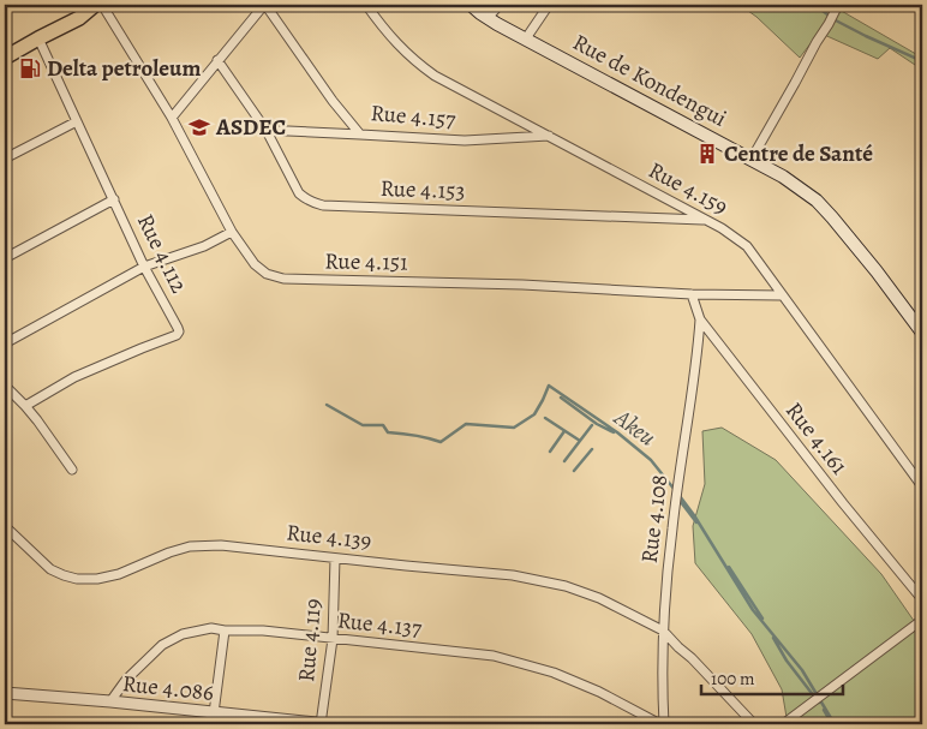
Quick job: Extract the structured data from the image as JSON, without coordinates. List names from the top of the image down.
{
  "streets": {
    "main road": ["Rue de Kondengui"],
    "street": [
      "Rue 4.157",
      "Rue 4.159",
      "Rue 4.153",
      "Rue 4.112",
      "Rue 4.151",
      "Rue 4.161",
      "Rue 4.108",
      "Rue 4.139",
      "Rue 4.137",
      "Rue 4.119",
      "Rue 4.086"
    ]
  },
  "crossings": [
    ["Rue 4.157", "Rue 4.159"],
    ["Rue 4.159", "Rue 4.153"],
    ["Rue 4.159", "Rue 4.151"],
    ["Rue 4.151", "Rue 4.161"],
    ["Rue 4.161", "Rue 4.108"],
    ["Rue 4.108", "Rue 4.139"],
    ["Rue 4.108", "Rue 4.137"],
    ["Rue 4.139", "Rue 4.119"],
    ["Rue 4.137", "Rue 4.119"],
    ["Rue 4.137", "Rue 4.086"],
    ["Rue 4.119", "Rue 4.086"]
  ],
  "water": ["Akeu"],
  "places": {
    "fuel station": ["Delta petroleum"],
    "school or university": ["ASDEC"],
    "building": ["Centre de Santé"]
  },
  "scale_bar": "100 m"
}
